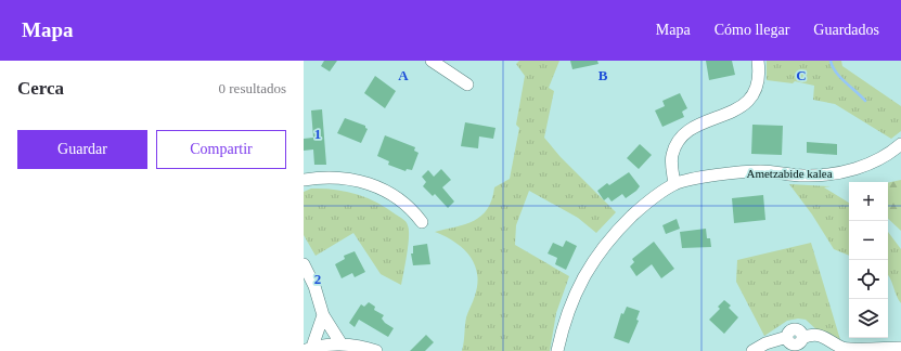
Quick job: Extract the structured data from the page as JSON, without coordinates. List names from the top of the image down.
{
  "streets": {
    "street": ["Ametzabide kalea"]
  },
  "page": {
    "header": "Mapa",
    "nav": ["Mapa", "Cómo llegar", "Guardados"],
    "heading": ["Cerca", "0 resultados"],
    "buttons": ["Guardar", "Compartir"],
    "map_buttons": ["+", "−"]
  },
  "grid": {
    "columns": ["A", "B", "C"],
    "rows": ["1", "2"]
  }
}
